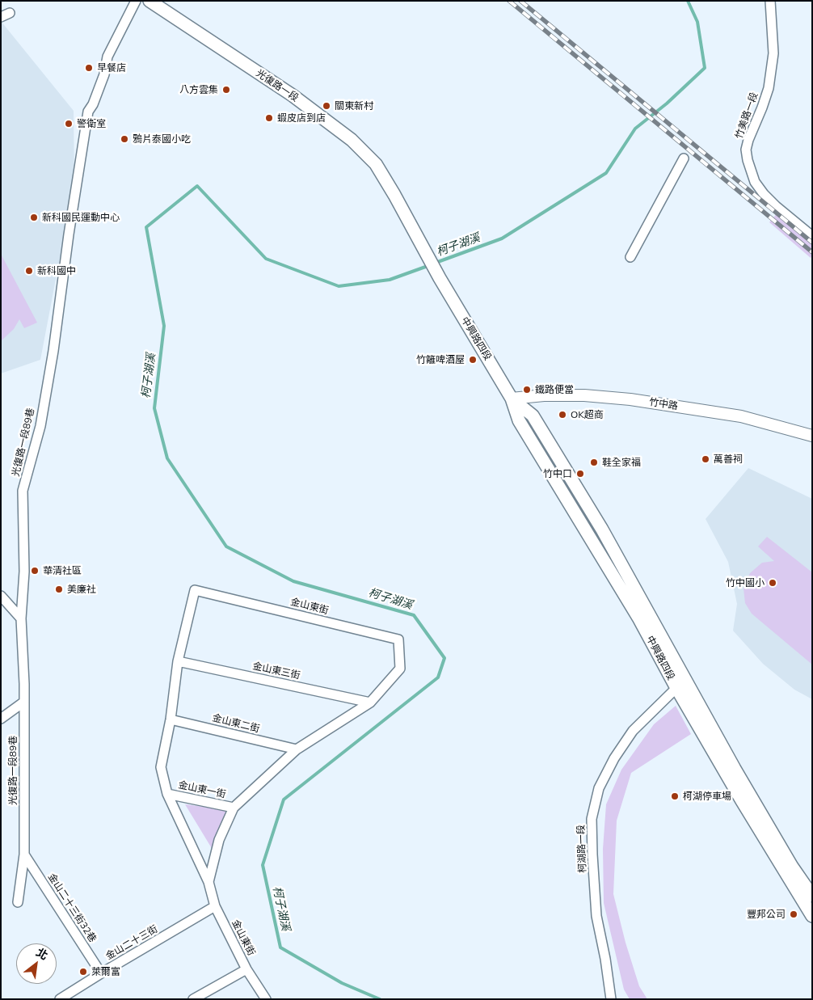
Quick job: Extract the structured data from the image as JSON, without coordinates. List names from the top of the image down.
{
  "streets": {
    "main road": ["光復路一段", "中興路四段"],
    "street": [
      "竹美路一段",
      "竹中路",
      "光復路一段89巷",
      "金山東街",
      "金山東三街",
      "金山東二街",
      "金山東一街",
      "柯湖路一段",
      "金山二十三街32巷",
      "金山二十三街"
    ]
  },
  "crossings": [
    ["光復路一段", "中興路四段"],
    ["中興路四段", "竹中路"],
    ["中興路四段", "柯湖路一段"],
    ["光復路一段89巷", "金山二十三街32巷"],
    ["金山東街", "金山東三街"],
    ["金山東街", "金山東二街"],
    ["金山東街", "金山東一街"],
    ["金山東街", "金山二十三街"],
    ["金山二十三街32巷", "金山二十三街"]
  ],
  "water": ["柯子湖溪"],
  "places": [
    "早餐店",
    "八方雲集",
    "關東新村",
    "蝦皮店到店",
    "警衛室",
    "鴉片泰國小吃",
    "新科國民運動中心",
    "新科國中",
    "竹籬啤酒屋",
    "鐵路便當",
    "OK超商",
    "萬善祠",
    "鞋全家福",
    "竹中口",
    "華清社區",
    "竹中國小",
    "美廉社",
    "柯湖停車場",
    "豐邦公司",
    "萊爾富"
  ],
  "north": "top right"
}
